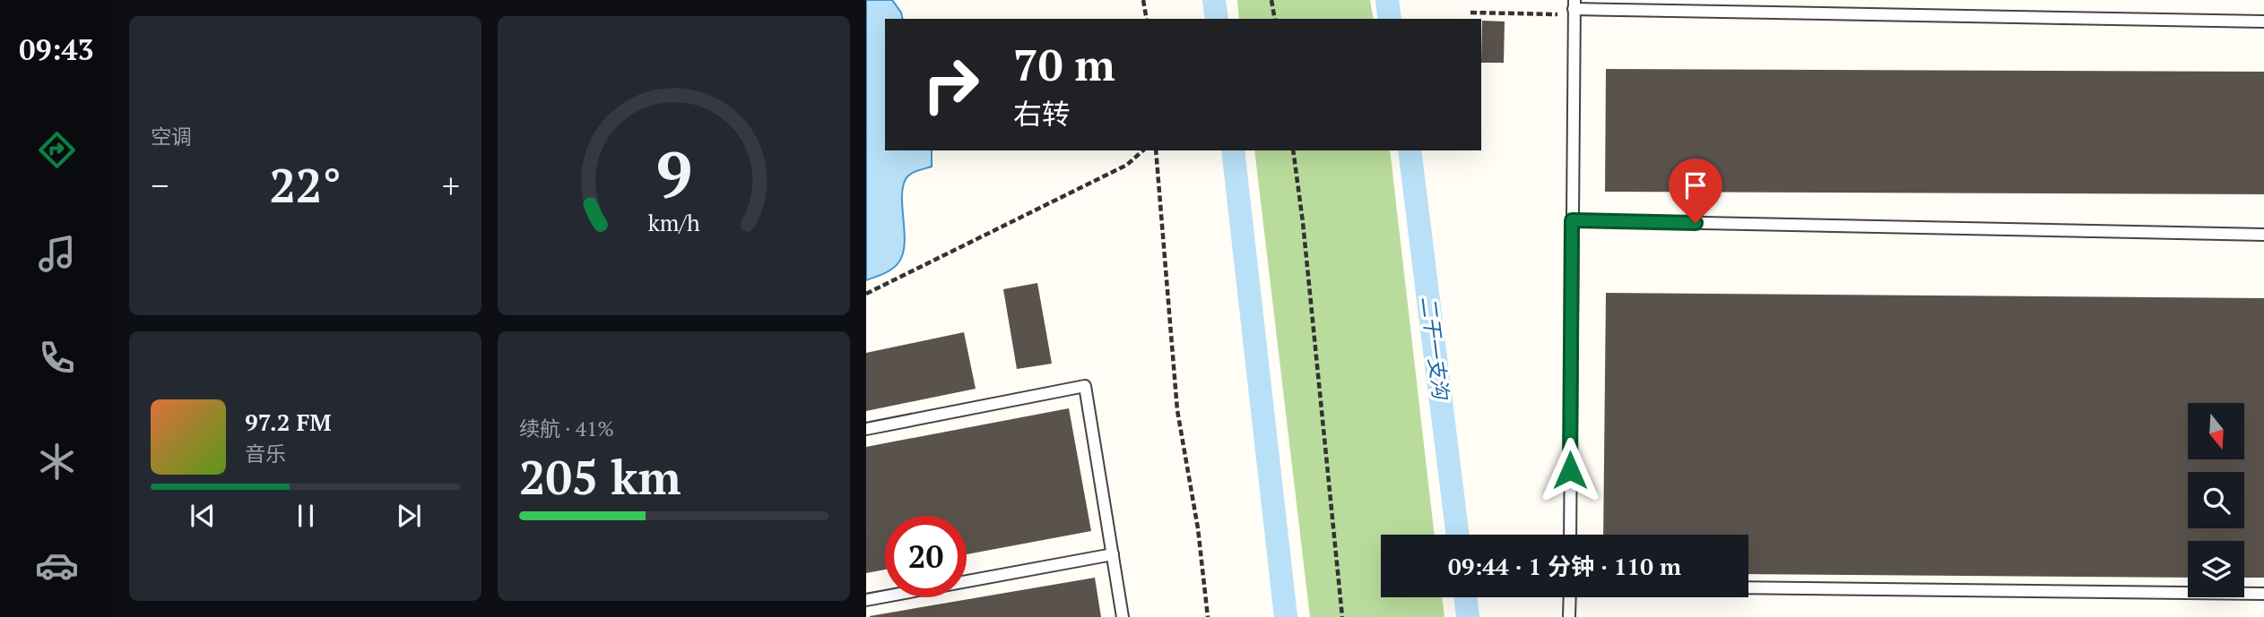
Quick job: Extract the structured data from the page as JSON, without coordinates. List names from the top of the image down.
{
  "water": ["二干一支沟"],
  "north": "bottom",
  "page": {
    "tabs": "09:43",
    "tile": [
      "空调",
      ["续航 · 41%", "205 km"]
    ],
    "turn": ["70 m", "右转"],
    "heat": ["−", "22°", "+"],
    "song": ["97.2 FM", "音乐"],
    "limit": "20",
    "trip": "09:44 · 1 分钟 · 110 m",
    "gauge": ["9", "km/h"]
  }
}
